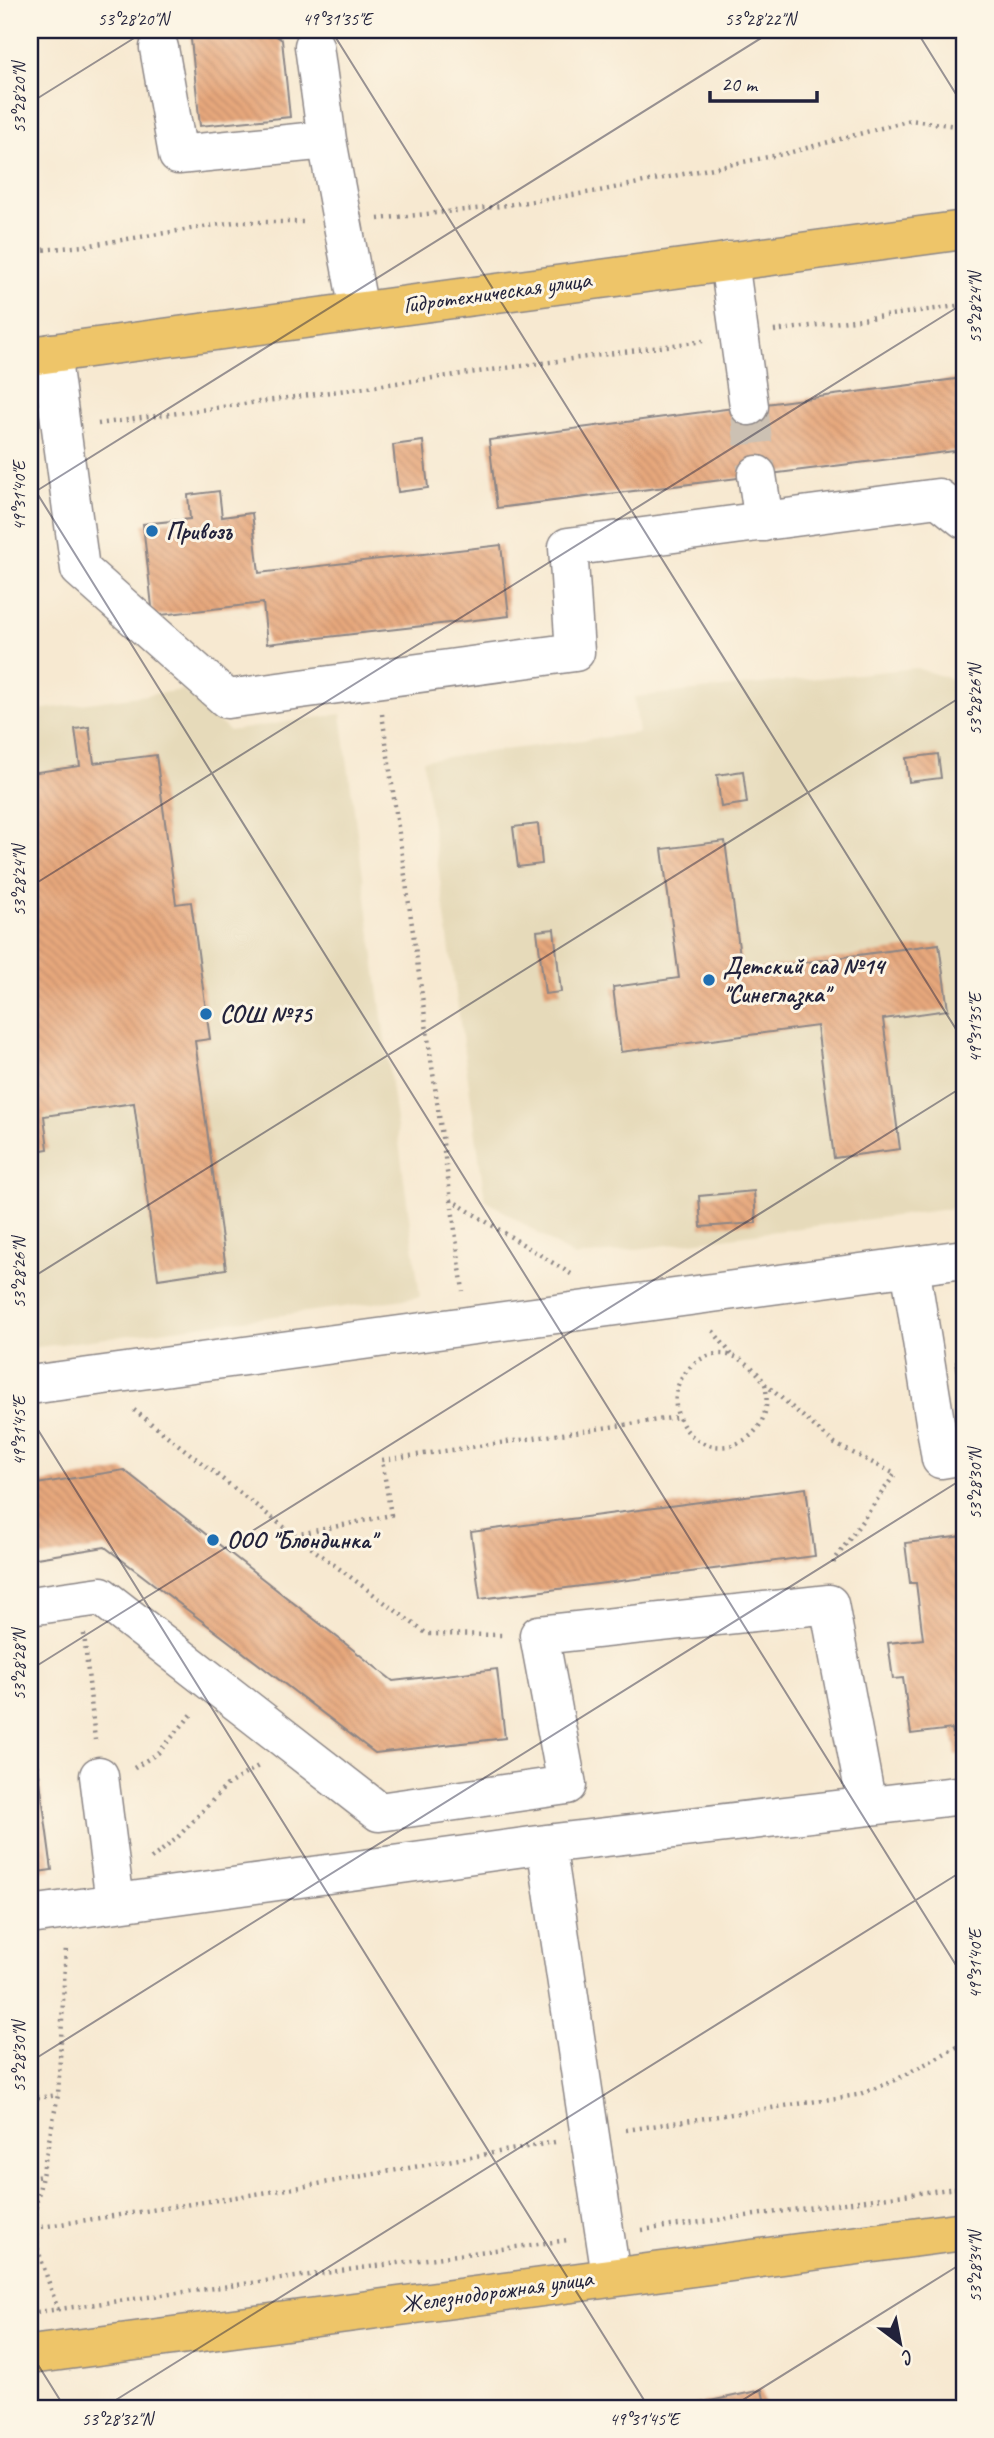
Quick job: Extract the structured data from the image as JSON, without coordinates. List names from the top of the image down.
{
  "streets": {
    "main road": ["Гидротехническая улица", "Железнодорожная улица"]
  },
  "places": [
    "Привозъ",
    "Детский сад №14 \"Синеглазка\"",
    "СОШ №75",
    "ООО \"Блондинка\""
  ],
  "scale_bar": "20 m",
  "north": "bottom right",
  "coordinates": [
    "53°28'20\"N",
    "49°31'35\"E",
    "53°28'22\"N",
    "53°28'24\"N",
    "49°31'40\"E",
    "53°28'26\"N",
    "49°31'45\"E",
    "53°28'30\"N",
    "53°28'28\"N",
    "53°28'34\"N",
    "53°28'32\"N"
  ]
}
